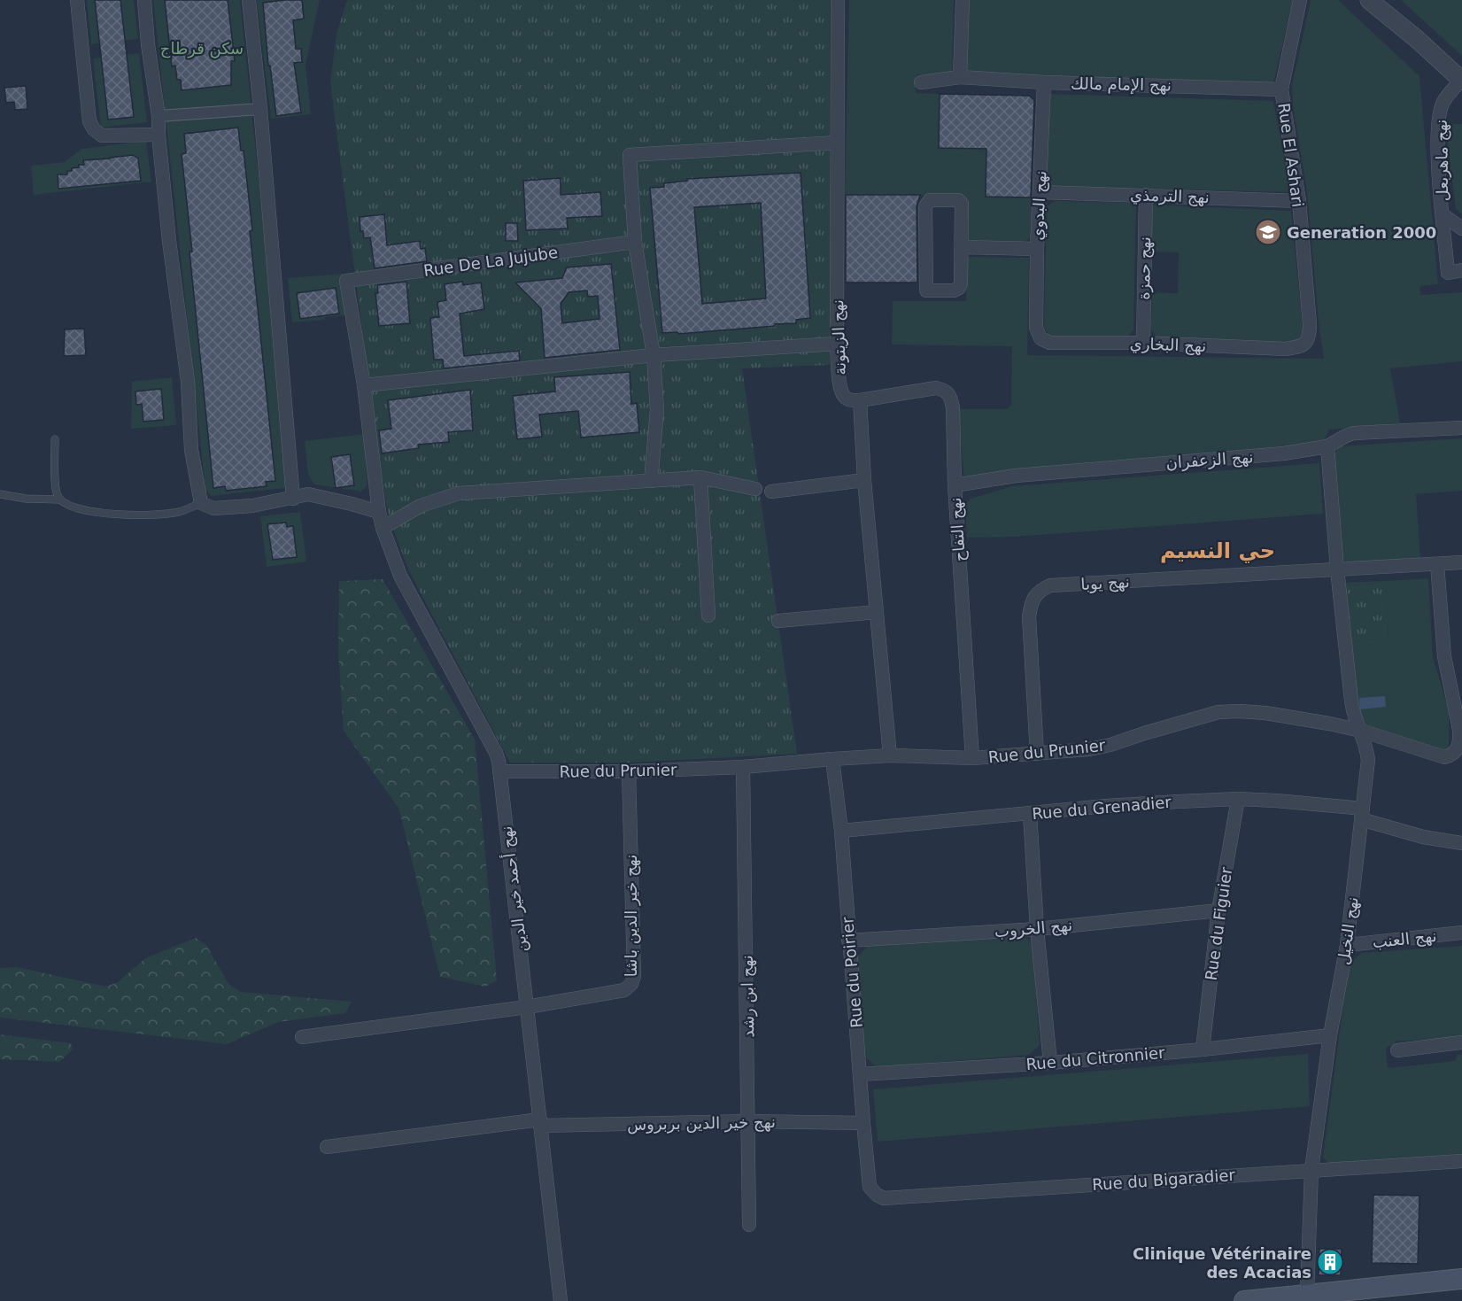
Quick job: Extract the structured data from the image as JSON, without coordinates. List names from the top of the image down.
{
  "streets": {
    "street": [
      "نهج الإمام مالك",
      "Rue El Ashari",
      "نهج ماهربعل",
      "نهج الترمذي",
      "نهج البدوي",
      "Rue De La Jujube",
      "نهج حمزة",
      "نهج الزيتونة",
      "نهج البخاري",
      "نهج الزعفران",
      "نهج التفاح",
      "نهج يوبا",
      "Rue du Prunier",
      "Rue du Grenadier",
      "نهج أحمد خير الدين",
      "نهج خير الدين باشا",
      "Rue du Figuier",
      "نهج الخروب",
      "نهج النخيل",
      "نهج العنب",
      "Rue du Poirier",
      "نهج ابن رشد",
      "Rue du Citronnier",
      "نهج خير الدين بربروس",
      "Rue du Bigaradier"
    ]
  },
  "crossings": [
    ["نهج الإمام مالك", "Rue El Ashari"],
    ["نهج الإمام مالك", "نهج البدوي"],
    ["Rue El Ashari", "نهج الترمذي"],
    ["Rue El Ashari", "نهج البخاري"],
    ["نهج الترمذي", "نهج البدوي"],
    ["نهج الترمذي", "نهج حمزة"],
    ["نهج البدوي", "نهج البخاري"],
    ["Rue De La Jujube", "نهج أحمد خير الدين"],
    ["نهج حمزة", "نهج البخاري"],
    ["نهج الزيتونة", "نهج التفاح"],
    ["نهج الزعفران", "نهج التفاح"],
    ["نهج التفاح", "Rue du Prunier"],
    ["نهج يوبا", "Rue du Prunier"],
    ["نهج يوبا", "نهج النخيل"],
    ["Rue du Prunier", "نهج أحمد خير الدين"],
    ["Rue du Prunier", "نهج خير الدين باشا"],
    ["Rue du Prunier", "نهج النخيل"],
    ["Rue du Prunier", "Rue du Poirier"],
    ["Rue du Prunier", "نهج ابن رشد"],
    ["Rue du Grenadier", "Rue du Figuier"],
    ["Rue du Grenadier", "نهج النخيل"],
    ["Rue du Grenadier", "Rue du Poirier"],
    ["نهج أحمد خير الدين", "نهج خير الدين باشا"],
    ["نهج أحمد خير الدين", "نهج خير الدين بربروس"],
    ["Rue du Figuier", "نهج الخروب"],
    ["Rue du Figuier", "Rue du Citronnier"],
    ["نهج الخروب", "Rue du Poirier"],
    ["نهج النخيل", "نهج العنب"],
    ["نهج النخيل", "Rue du Citronnier"],
    ["نهج النخيل", "Rue du Bigaradier"],
    ["Rue du Poirier", "Rue du Citronnier"],
    ["Rue du Poirier", "نهج خير الدين بربروس"],
    ["Rue du Poirier", "Rue du Bigaradier"],
    ["نهج ابن رشد", "نهج خير الدين بربروس"]
  ],
  "districts": ["حي النسيم"],
  "parks": ["سكن قرطاج"],
  "places": {
    "school or university": ["Generation 2000"],
    "building": ["Clinique Vétérinaire des Acacias"]
  }
}
